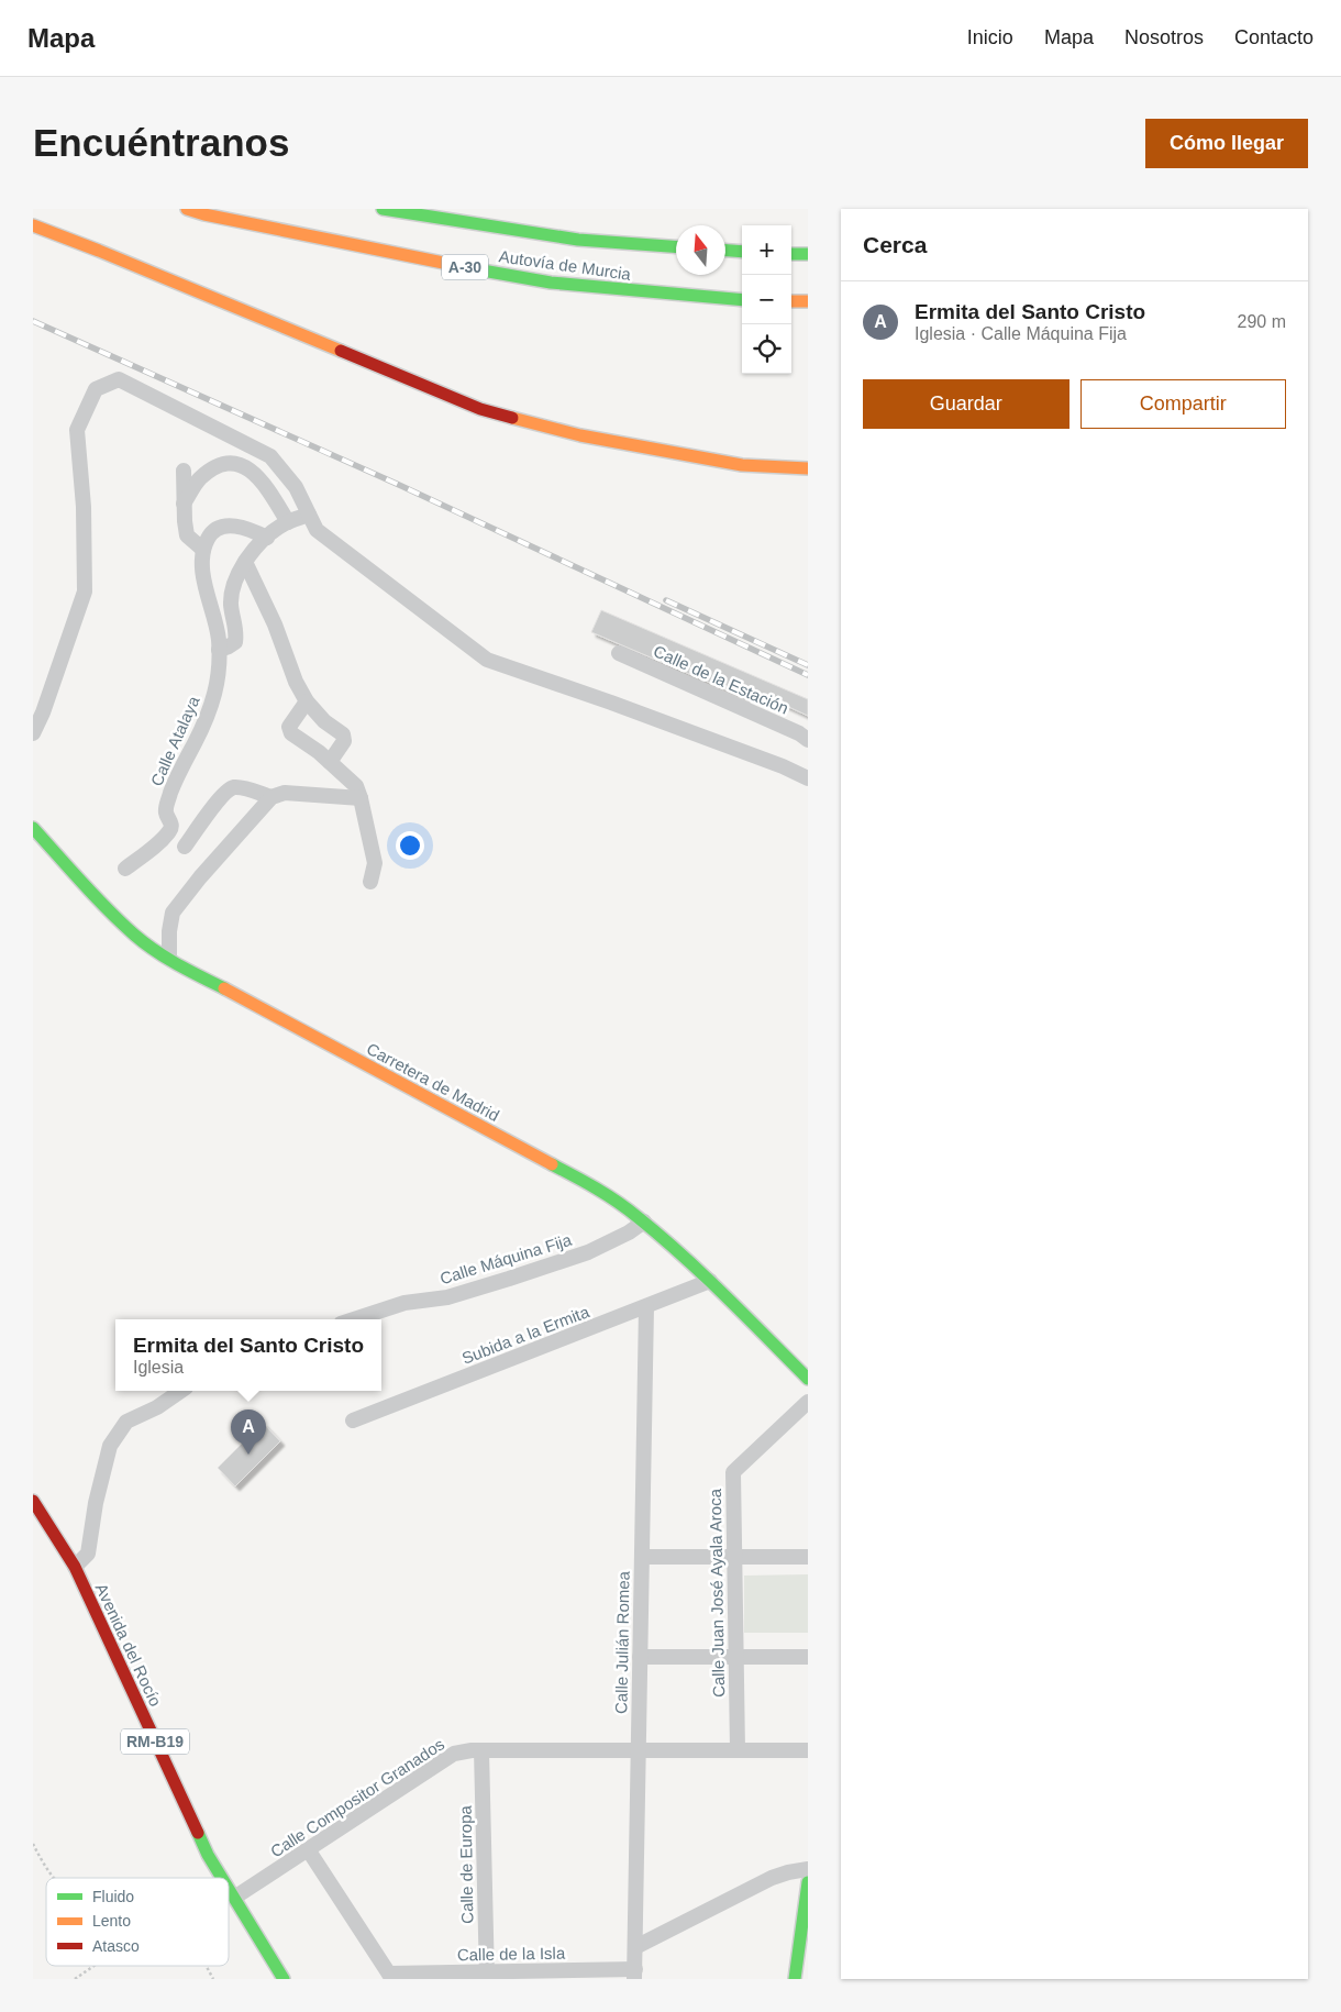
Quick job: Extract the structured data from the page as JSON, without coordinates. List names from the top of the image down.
{
  "streets": {
    "main road": [
      "Autovía de Murcia",
      "A-30",
      "Carretera de Madrid",
      "Avenida del Rocío",
      "RM-B19"
    ],
    "street": [
      "Calle de la Estación",
      "Calle Atalaya",
      "Calle Máquina Fija",
      "Subida a la Ermita",
      "Calle Juan José Ayala Aroca",
      "Calle Julián Romea",
      "Calle Compositor Granados",
      "Calle de Europa",
      "Calle de la Isla"
    ]
  },
  "crossings": [
    ["Carretera de Madrid", "Calle Máquina Fija"],
    ["Carretera de Madrid", "Subida a la Ermita"],
    ["Subida a la Ermita", "Calle Julián Romea"],
    ["Calle Juan José Ayala Aroca", "Calle Compositor Granados"],
    ["Calle Julián Romea", "Calle Compositor Granados"],
    ["Calle Julián Romea", "Calle de la Isla"],
    ["Avenida del Rocío", "Calle Compositor Granados"],
    ["Calle Compositor Granados", "Calle de Europa"],
    ["Calle de Europa", "Calle de la Isla"]
  ],
  "legend": ["Fluido", "Lento", "Atasco"],
  "north": "top",
  "page": {
    "header": "Mapa",
    "nav": [
      "Inicio",
      "Mapa",
      "Nosotros",
      "Contacto"
    ],
    "buttons": [
      "Cómo llegar",
      ["Guardar", "Compartir"]
    ],
    "title": "Encuéntranos",
    "heading": "Cerca",
    "map_buttons": ["+", "−"],
    "list": [
      {
        "mark": "A",
        "name": "Ermita del Santo Cristo",
        "note": "Iglesia · Calle Máquina Fija",
        "value": "290 m"
      }
    ],
    "popup": ["Ermita del Santo Cristo", "Iglesia"],
    "pins": "A"
  }
}
